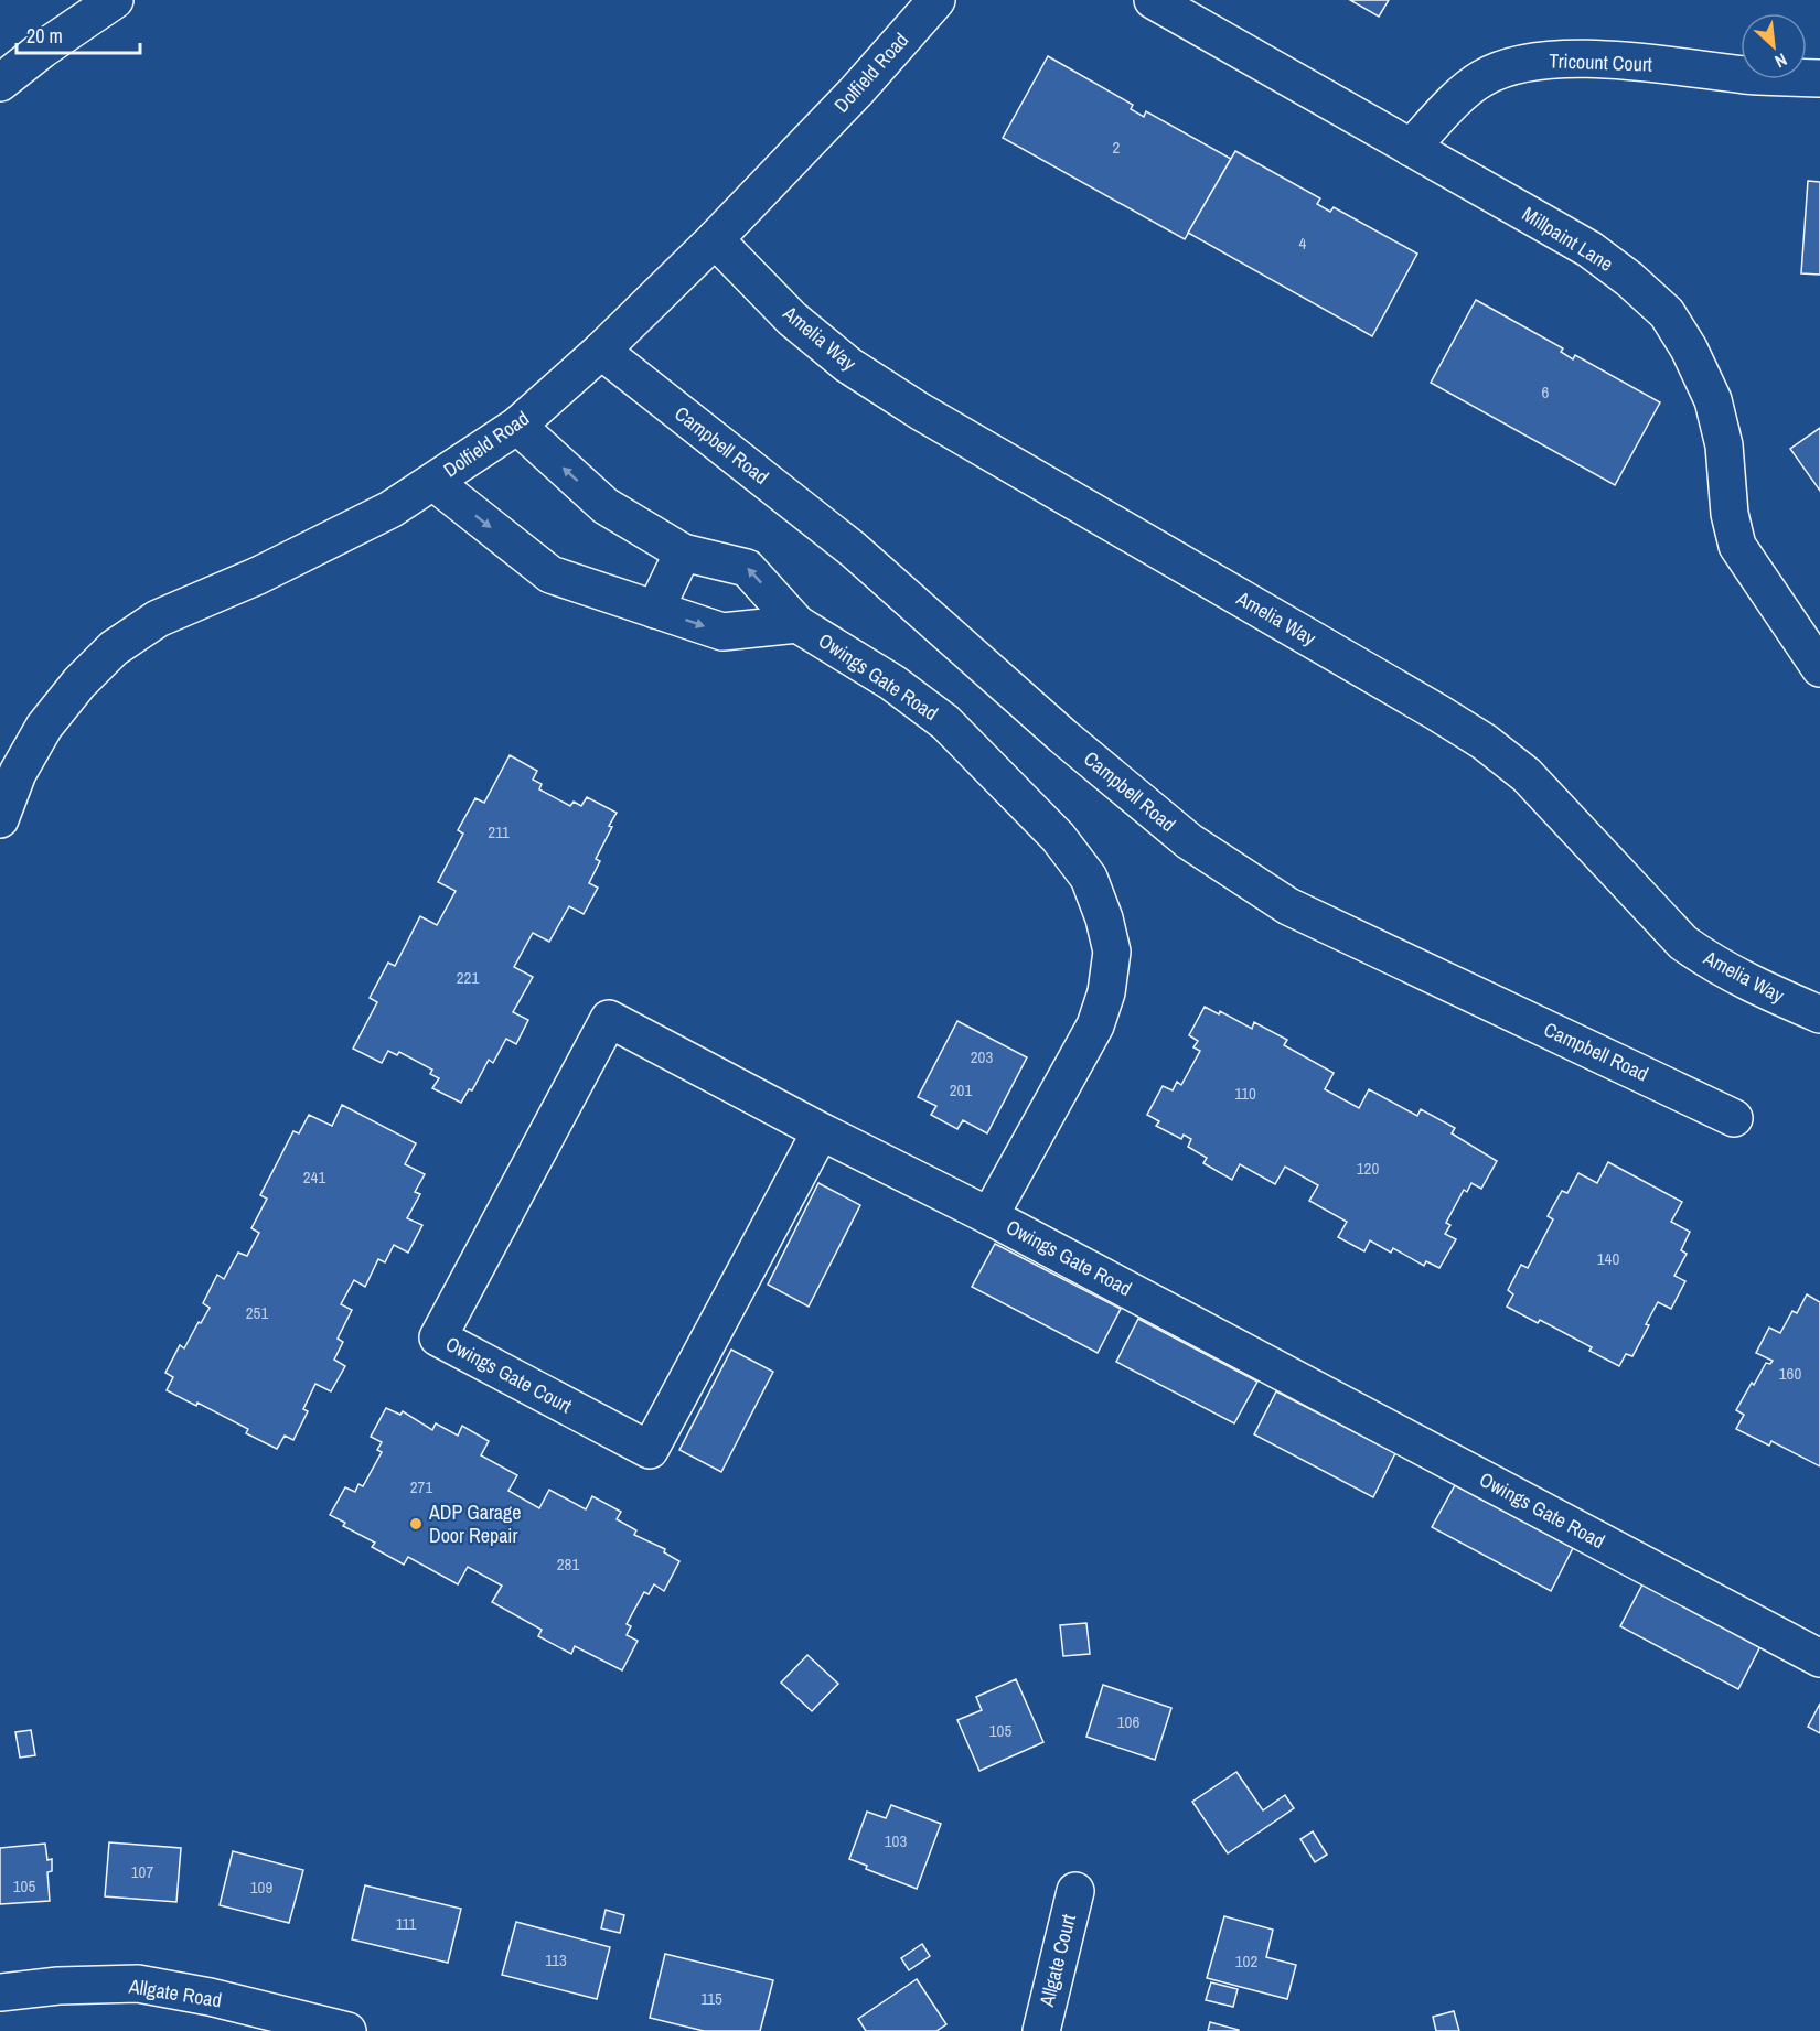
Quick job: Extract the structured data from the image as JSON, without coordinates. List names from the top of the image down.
{
  "streets": {
    "main road": [
      "Tricount Court",
      "Dolfield Road",
      "Millpaint Lane",
      "Amelia Way",
      "Campbell Road",
      "Owings Gate Road",
      "Owings Gate Court",
      "Allgate Court",
      "Allgate Road"
    ]
  },
  "crossings": [
    ["Tricount Court", "Millpaint Lane"],
    ["Dolfield Road", "Amelia Way"],
    ["Dolfield Road", "Campbell Road"],
    ["Dolfield Road", "Owings Gate Road"],
    ["Owings Gate Road", "Owings Gate Court"]
  ],
  "places": ["ADP Garage Door Repair"],
  "house_numbers": [
    "2",
    "4",
    "6",
    "211",
    "221",
    "203",
    "201",
    "110",
    "120",
    "241",
    "140",
    "251",
    "160",
    "271",
    "281",
    "106",
    "105",
    "103",
    "107",
    "105",
    "109",
    "111",
    "113",
    "102",
    "115"
  ],
  "scale_bar": "20 m",
  "north": "bottom right"
}
